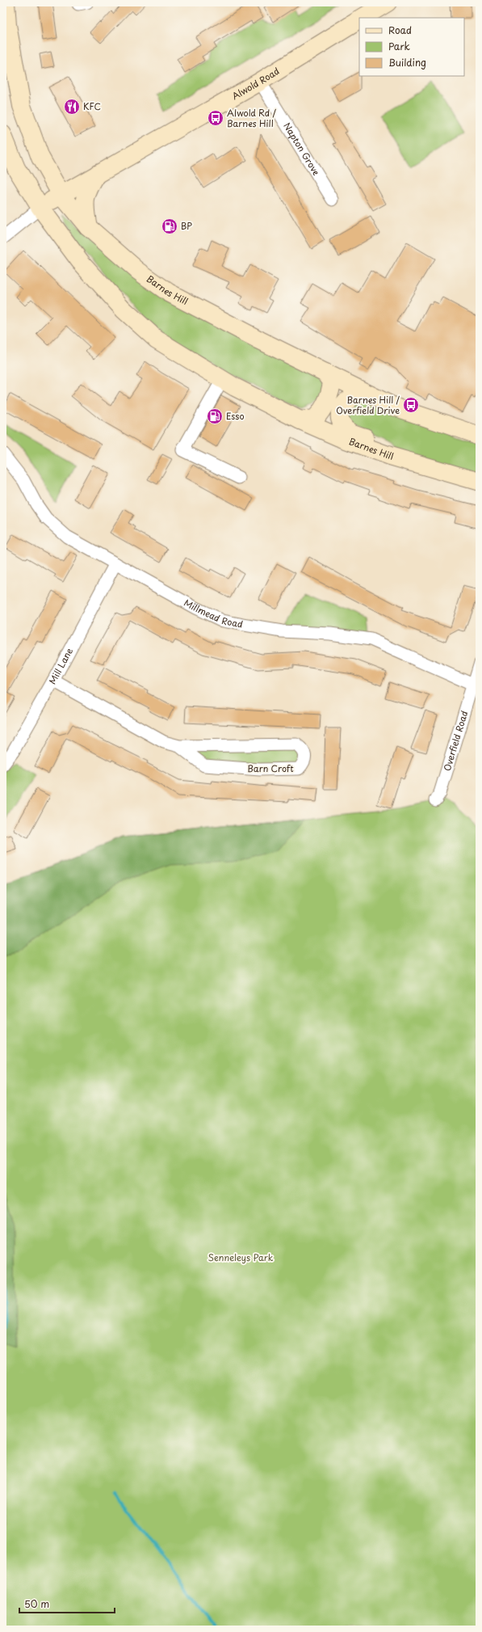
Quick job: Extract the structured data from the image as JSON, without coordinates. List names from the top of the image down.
{
  "streets": {
    "main road": ["Alwold Road", "Barnes Hill"],
    "street": [
      "Napton Grove",
      "Millmead Road",
      "Mill Lane",
      "Overfield Road",
      "Barn Croft"
    ]
  },
  "crossings": [
    ["Alwold Road", "Napton Grove"],
    ["Alwold Road", "Barnes Hill"],
    ["Millmead Road", "Mill Lane"],
    ["Millmead Road", "Overfield Road"],
    ["Mill Lane", "Barn Croft"]
  ],
  "parks": ["Senneleys Park"],
  "places": {
    "restaurant": ["KFC"],
    "bus stop": ["Alwold Rd / Barnes Hill", "Barnes Hill / Overfield Drive"],
    "fuel station": ["BP", "Esso"]
  },
  "legend": ["Road", "Park", "Building"],
  "scale_bar": "50 m"
}
